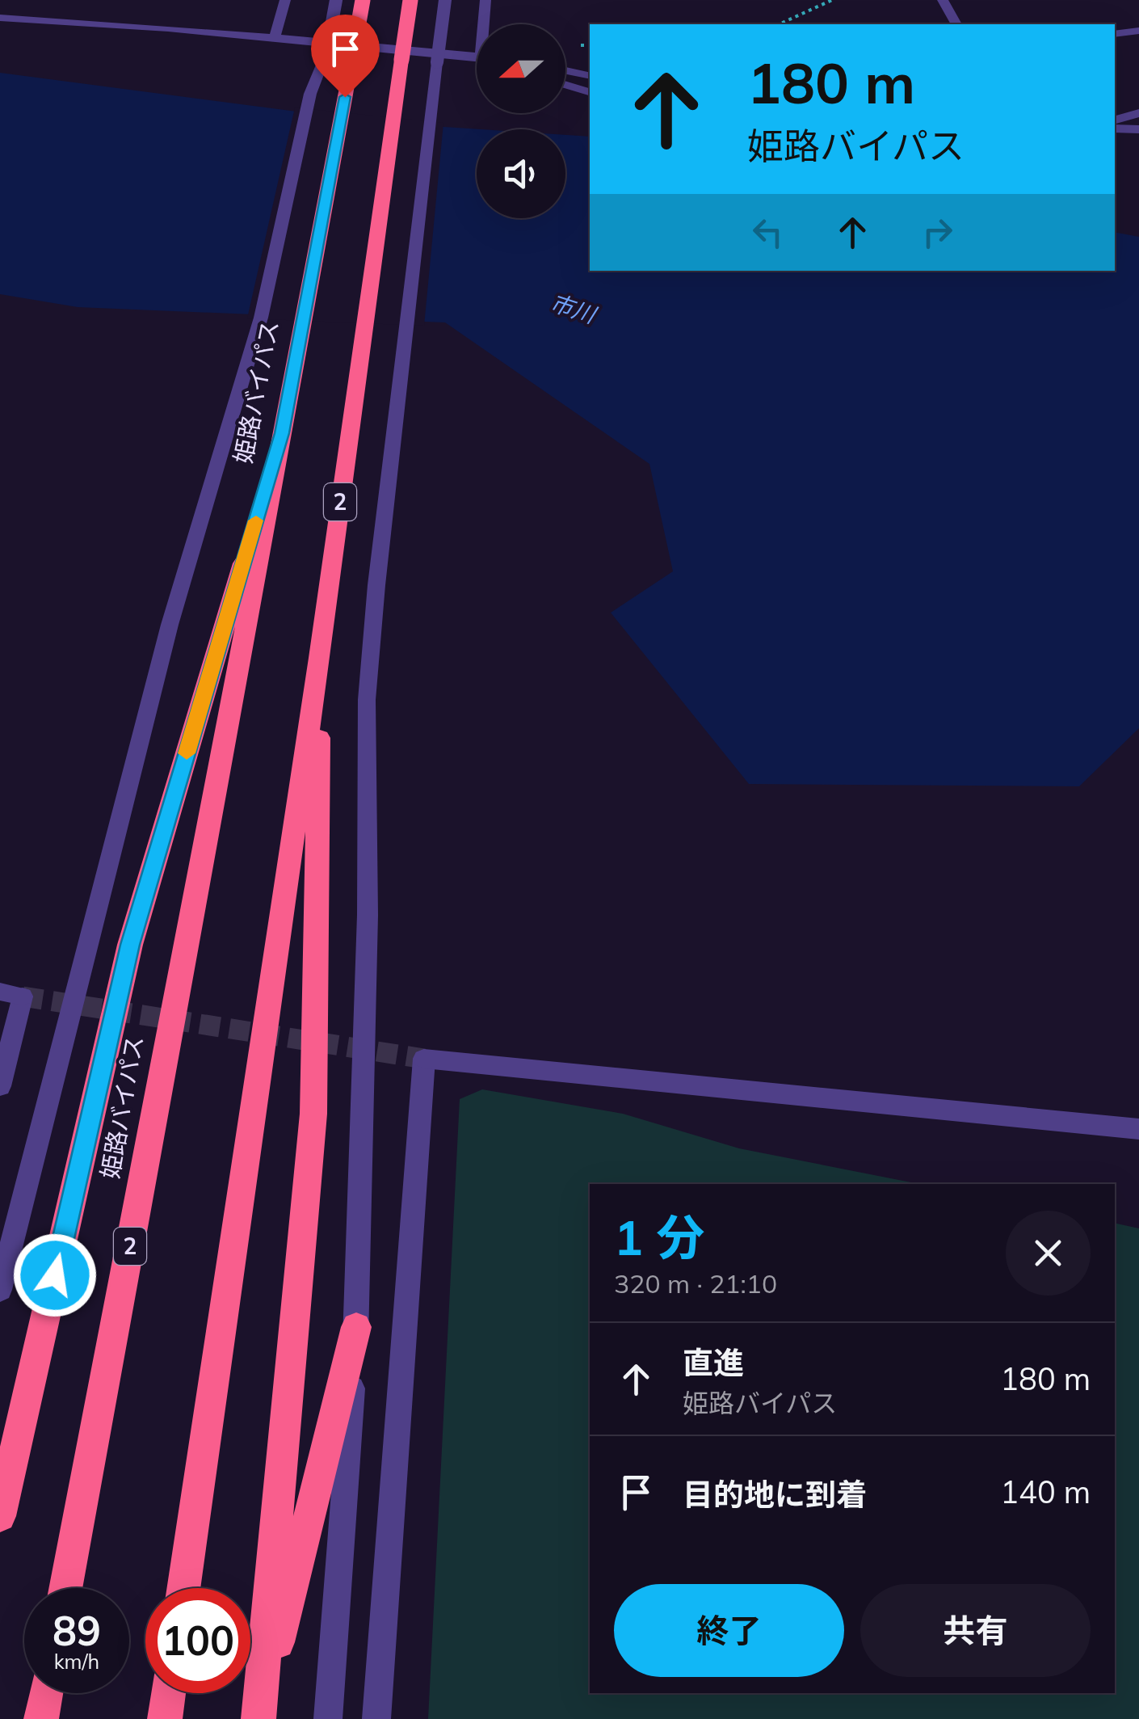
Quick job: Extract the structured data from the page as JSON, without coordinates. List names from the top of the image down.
{
  "streets": {
    "highway": ["姫路バイパス", "2"]
  },
  "water": ["市川"],
  "north": "left",
  "page": {
    "turn": ["180 m", "姫路バイパス"],
    "heading": ["1 分", "320 m · 21:10"],
    "list": [
      {
        "name": "直進",
        "note": "姫路バイパス",
        "value": "180 m"
      },
      {
        "name": "目的地に到着",
        "value": "140 m"
      }
    ],
    "buttons": ["終了", "共有"],
    "speed": "89 km/h",
    "limit": "100"
  }
}
